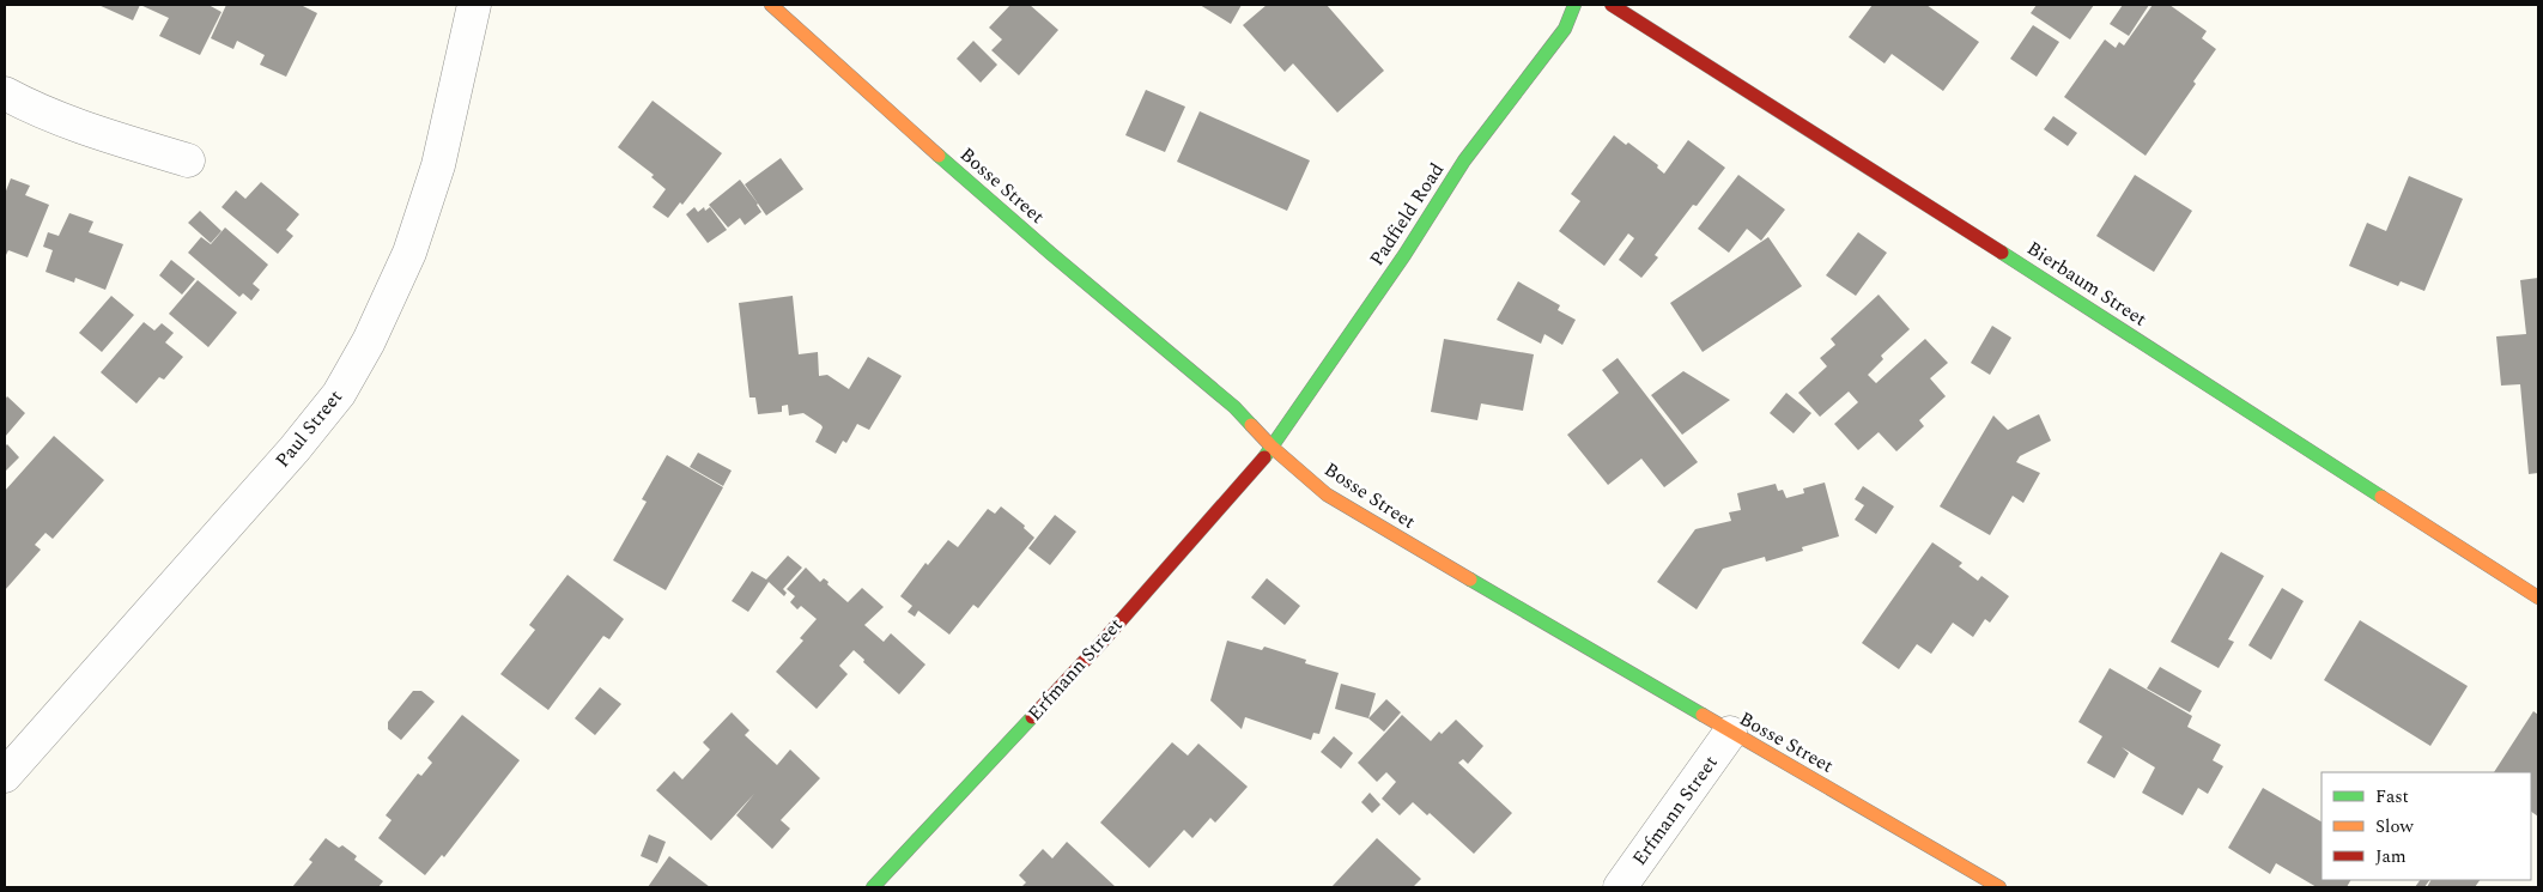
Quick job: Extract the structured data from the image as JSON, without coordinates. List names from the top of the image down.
{
  "streets": {
    "street": [
      "Bosse Street",
      "Padfield Road",
      "Bierbaum Street",
      "Paul Street",
      "Erfmann Street"
    ]
  },
  "crossings": [
    ["Bosse Street", "Padfield Road"],
    ["Bosse Street", "Erfmann Street"],
    ["Padfield Road", "Erfmann Street"]
  ],
  "legend": ["Fast", "Slow", "Jam"]
}
